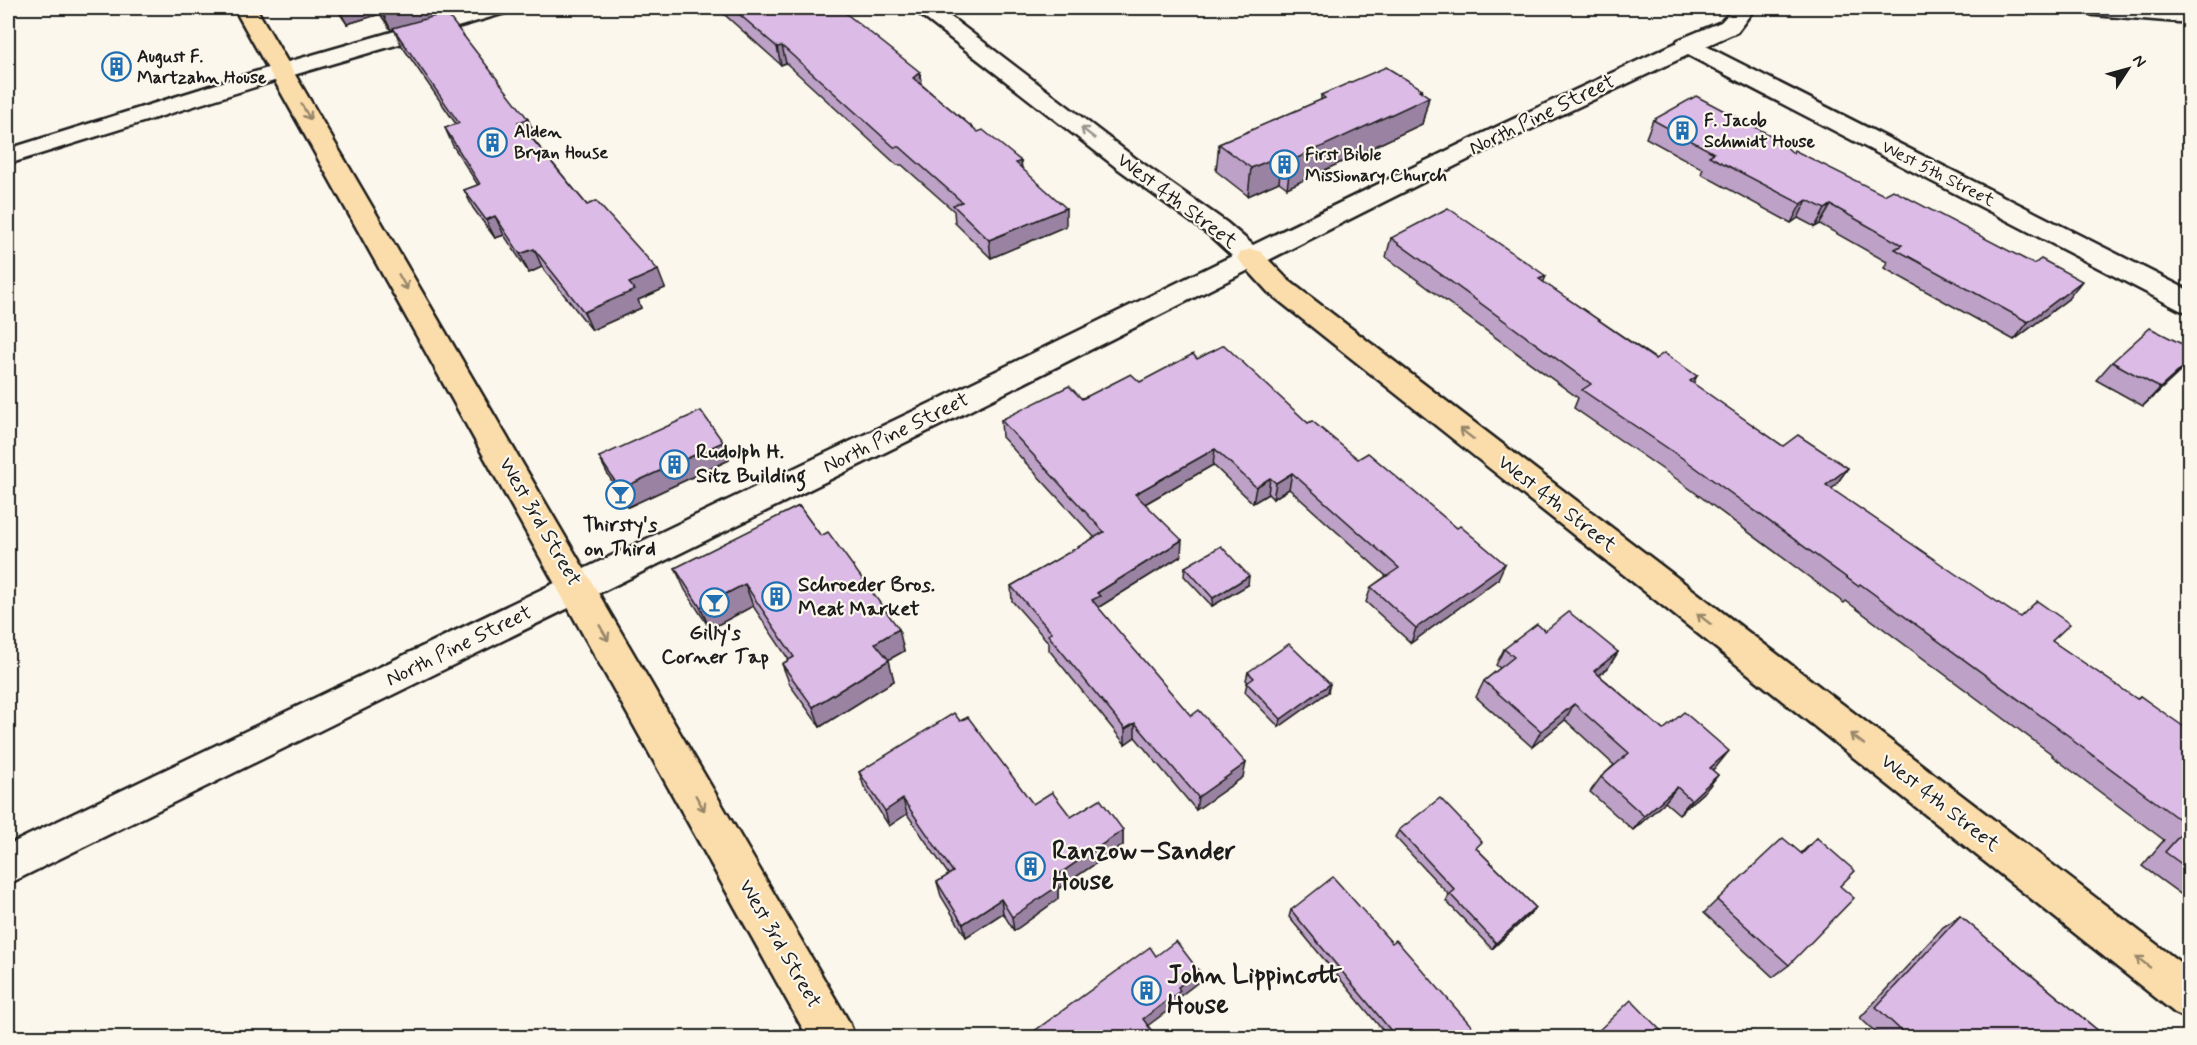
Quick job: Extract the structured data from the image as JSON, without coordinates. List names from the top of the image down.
{
  "streets": {
    "main road": ["West 4th Street", "West 3rd Street"],
    "street": ["North Pine Street", "West 5th Street"]
  },
  "crossings": [
    ["North Pine Street", "West 5th Street"],
    ["North Pine Street", "West 4th Street"],
    ["North Pine Street", "West 3rd Street"]
  ],
  "one_way": ["West 4th Street", "West 3rd Street"],
  "places": {
    "building": [
      "August F. Martzahn House",
      "F. Jacob Schmidt House",
      "Alden Bryan House",
      "First Bible Missionary Church",
      "Rudolph H. Sitz Building",
      "Schroeder Bros. Meat Market",
      "Ranzow–Sander House",
      "John Lippincott House"
    ],
    "bar": ["Thirsty's on Third", "Gilly's Corner Tap"]
  },
  "north": "top right"
}
